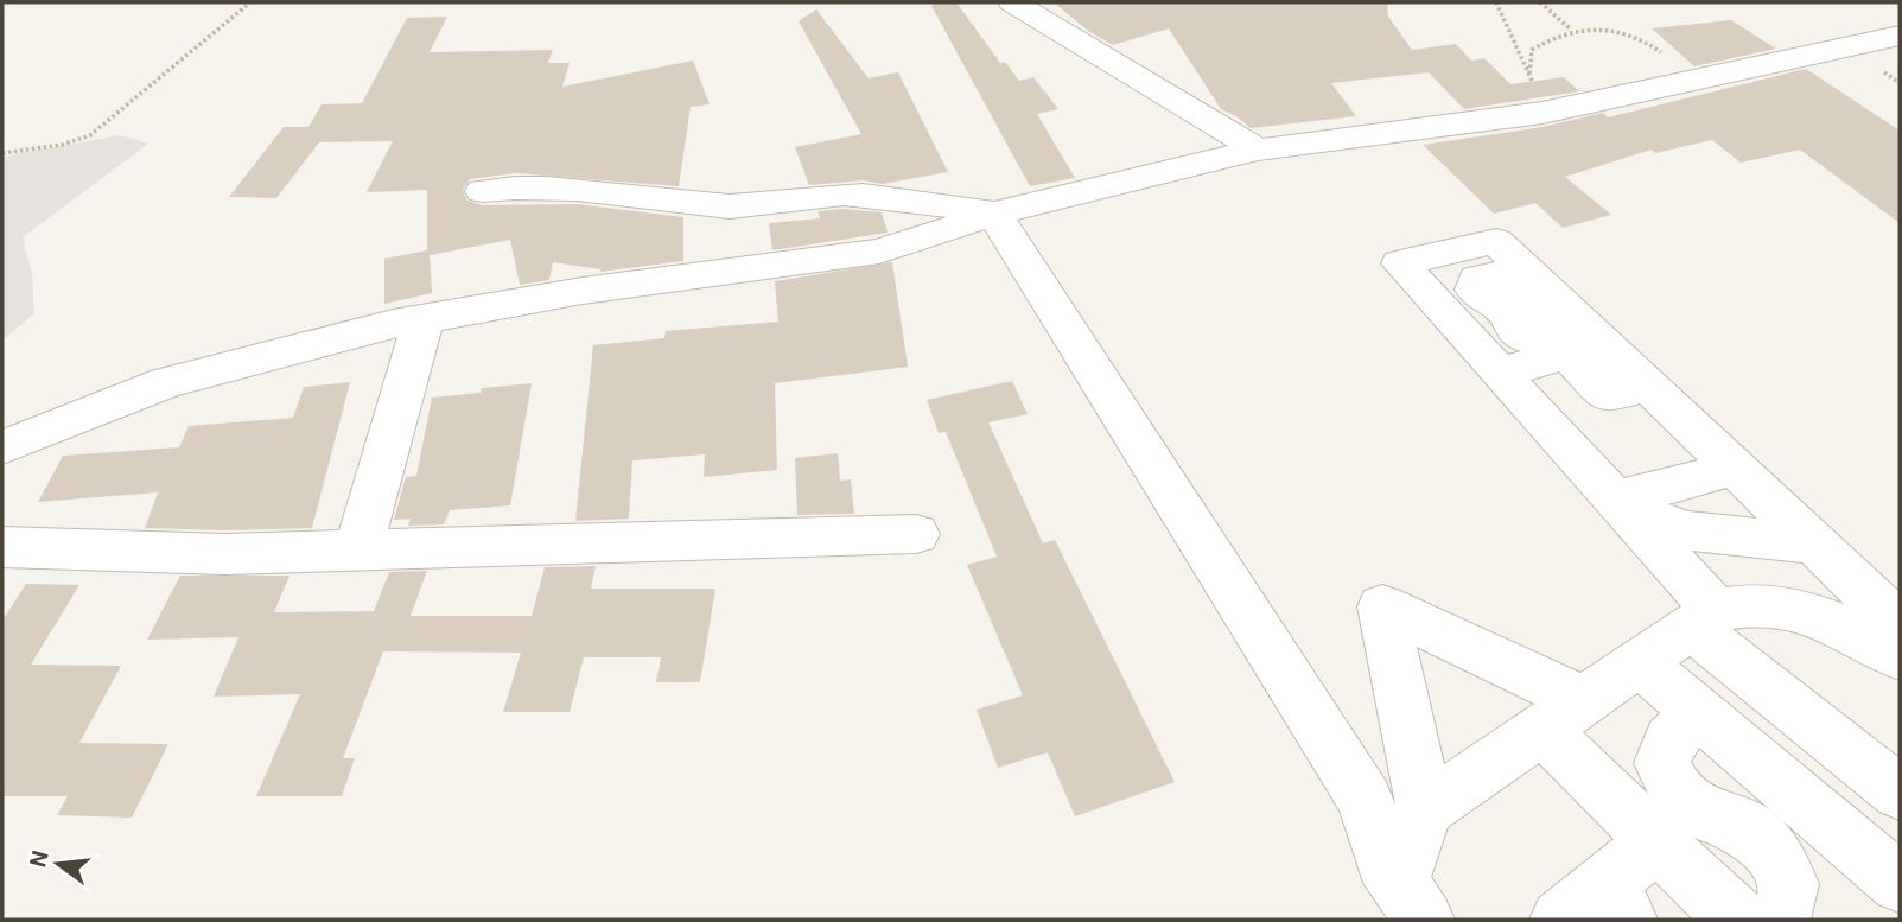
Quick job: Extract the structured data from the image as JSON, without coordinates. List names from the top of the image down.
{
  "north": "left"
}
